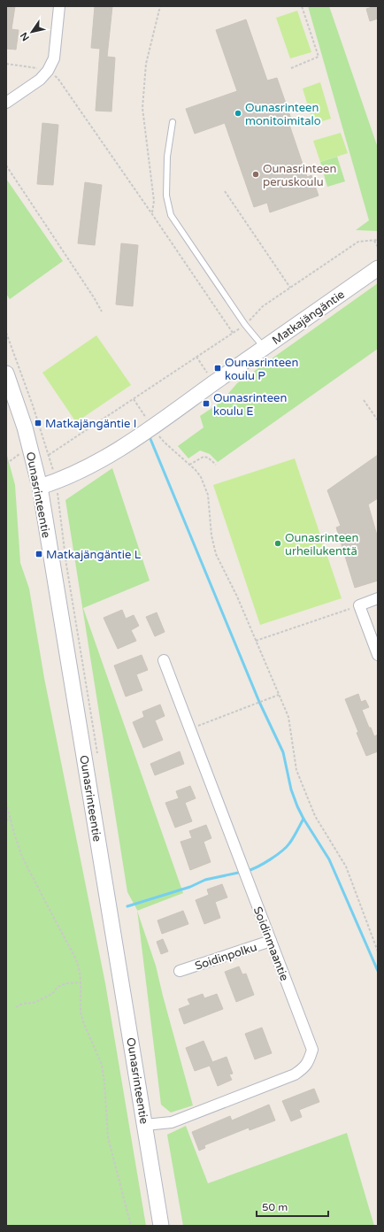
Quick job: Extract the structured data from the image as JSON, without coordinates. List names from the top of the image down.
{
  "streets": {
    "street": [
      "Matkajängäntie",
      "Ounasrinteentie",
      "Soidinmaantie",
      "Soidinpolku"
    ]
  },
  "crossings": [
    ["Matkajängäntie", "Ounasrinteentie"],
    ["Ounasrinteentie", "Soidinmaantie"],
    ["Soidinmaantie", "Soidinpolku"]
  ],
  "places": {
    "other": ["Ounasrinteen monitoimitalo", "Ounasrinteen peruskoulu", "Ounasrinteen urheilukenttä"],
    "transit": [
      "Ounasrinteen koulu P",
      "Ounasrinteen koulu E",
      "Matkajängäntie I",
      "Matkajängäntie L"
    ]
  },
  "scale_bar": "50 m",
  "north": "bottom left"
}
